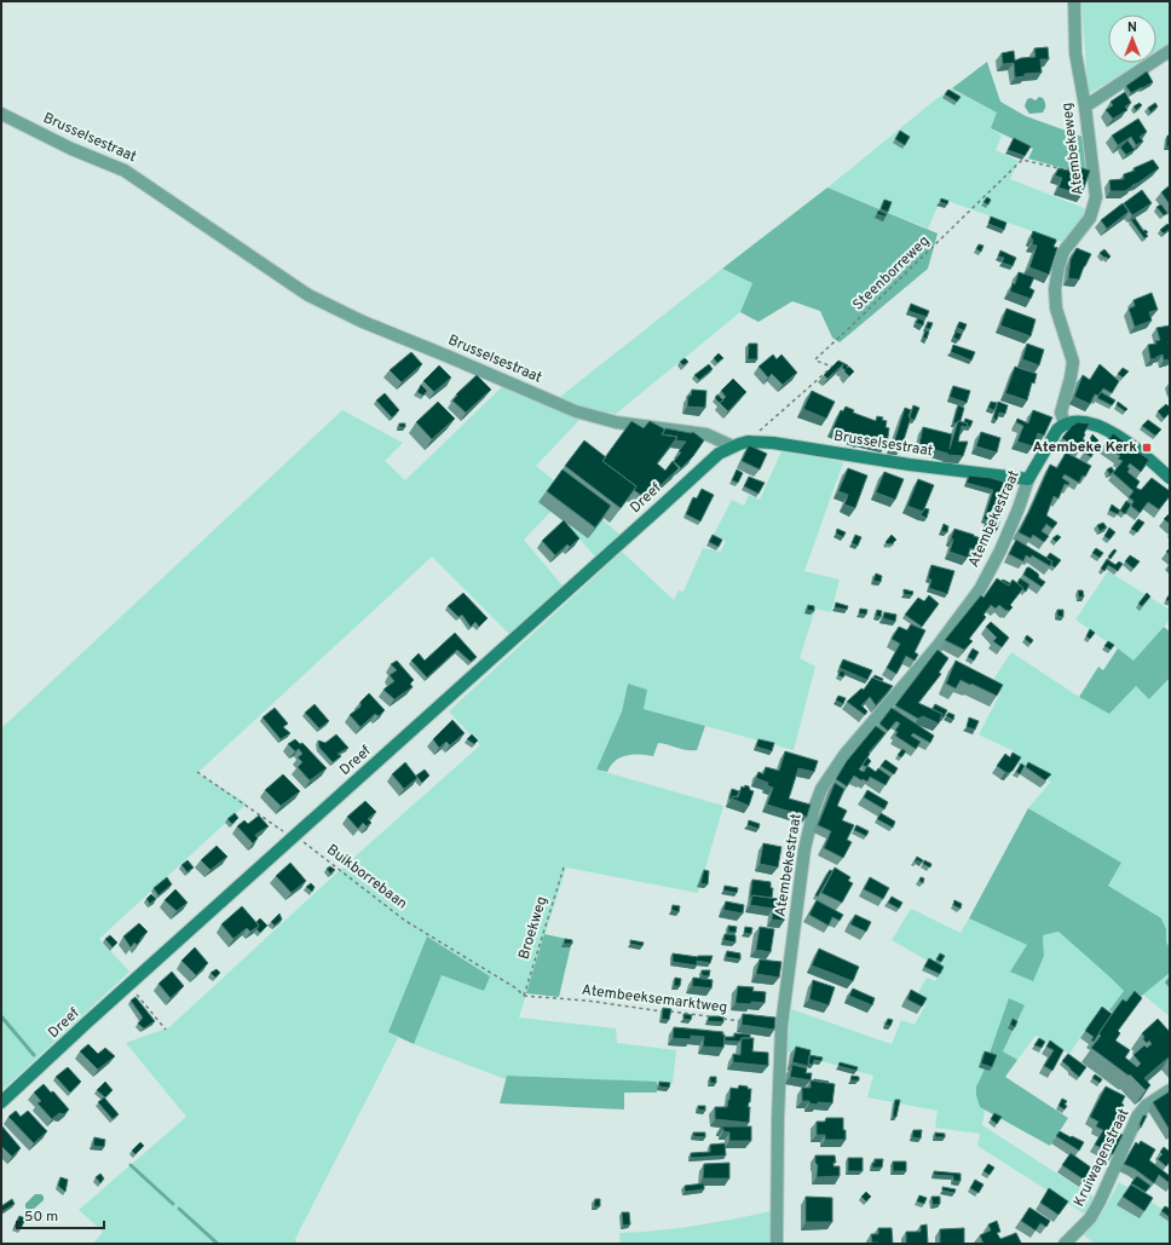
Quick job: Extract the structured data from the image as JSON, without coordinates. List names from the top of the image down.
{
  "streets": {
    "street": [
      "Brusselsestraat",
      "Atembekeweg",
      "Dreef",
      "Atembekestraat",
      "Kruiwagenstraat"
    ],
    "path": [
      "Steenborreweg",
      "Buikborrebaan",
      "Broekweg",
      "Atembeeksemarktweg"
    ]
  },
  "crossings": [
    ["Brusselsestraat", "Steenborreweg"],
    ["Brusselsestraat", "Dreef"],
    ["Brusselsestraat", "Atembekestraat"],
    ["Atembekeweg", "Atembekestraat"],
    ["Dreef", "Buikborrebaan"],
    ["Buikborrebaan", "Broekweg"],
    ["Buikborrebaan", "Atembeeksemarktweg"],
    ["Broekweg", "Atembeeksemarktweg"]
  ],
  "places": {
    "transit": ["Atembeke Kerk"]
  },
  "scale_bar": "50 m",
  "north": "top"
}
